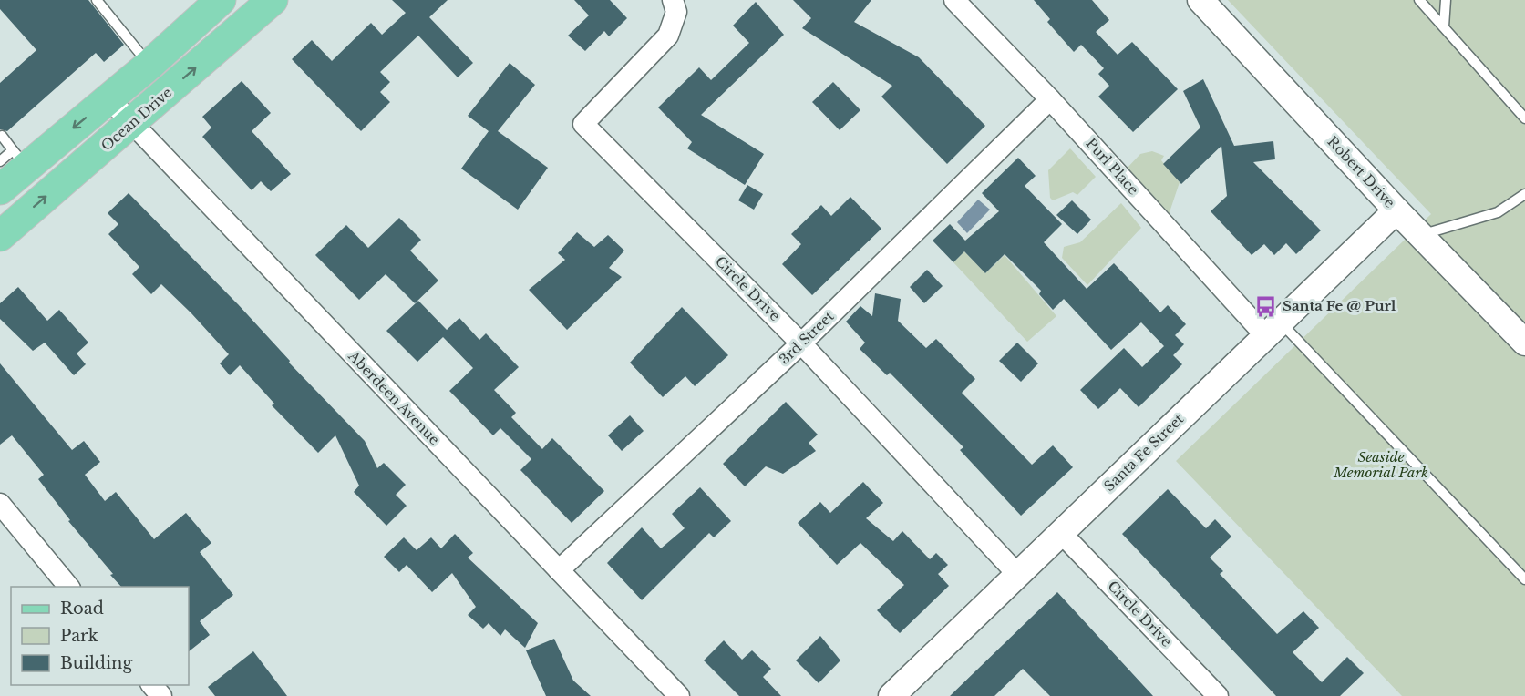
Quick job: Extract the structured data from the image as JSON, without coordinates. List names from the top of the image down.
{
  "streets": {
    "main road": ["Ocean Drive"],
    "street": [
      "Purl Place",
      "Robert Drive",
      "Circle Drive",
      "3rd Street",
      "Aberdeen Avenue",
      "Santa Fe Street"
    ]
  },
  "crossings": [
    ["Ocean Drive", "Aberdeen Avenue"],
    ["Purl Place", "3rd Street"],
    ["Purl Place", "Santa Fe Street"],
    ["Robert Drive", "Santa Fe Street"],
    ["Circle Drive", "3rd Street"],
    ["Circle Drive", "Santa Fe Street"],
    ["3rd Street", "Aberdeen Avenue"]
  ],
  "parks": ["Seaside Memorial Park"],
  "places": {
    "bus stop": ["Santa Fe @ Purl"]
  },
  "legend": ["Road", "Park", "Building"]
}
